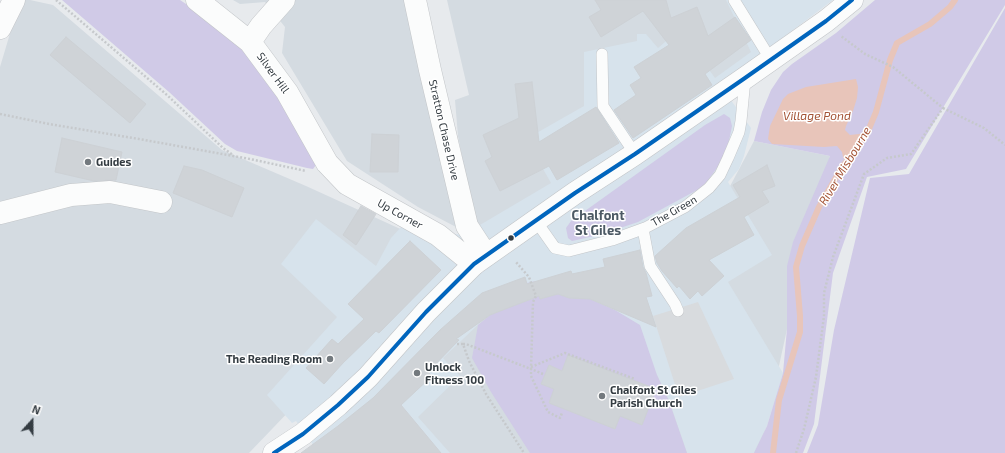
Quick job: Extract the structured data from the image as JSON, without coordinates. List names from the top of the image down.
{
  "streets": {
    "street": ["Silver Hill", "Stratton Chase Drive", "Up Corner"],
    "lane": ["The Green"]
  },
  "crossings": [
    ["Silver Hill", "Up Corner"],
    ["Stratton Chase Drive", "Up Corner"]
  ],
  "districts": ["Chalfont St Giles"],
  "water": ["Village Pond", "River Misbourne"],
  "places": [
    "Guides",
    "The Reading Room",
    "Unlock Fitness 100",
    "Chalfont St Giles Parish Church"
  ],
  "north": "top"
}
